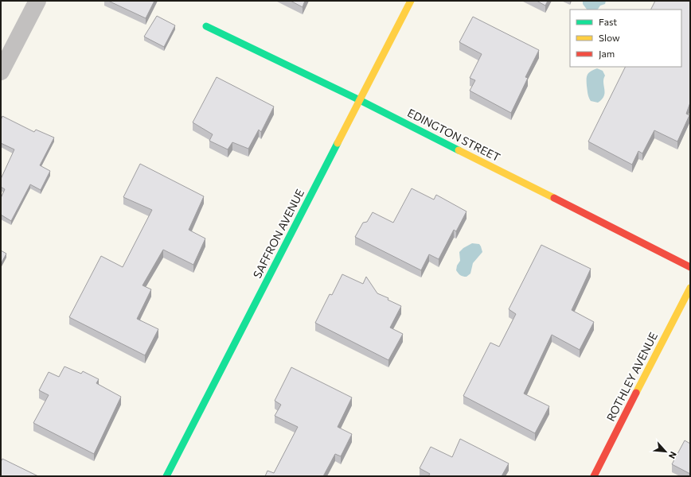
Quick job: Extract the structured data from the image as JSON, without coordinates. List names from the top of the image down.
{
  "streets": {
    "street": ["EDINGTON STREET", "SAFFRON AVENUE", "ROTHLEY AVENUE"]
  },
  "crossings": [
    ["EDINGTON STREET", "SAFFRON AVENUE"]
  ],
  "legend": ["Fast", "Slow", "Jam"],
  "north": "bottom right"
}
